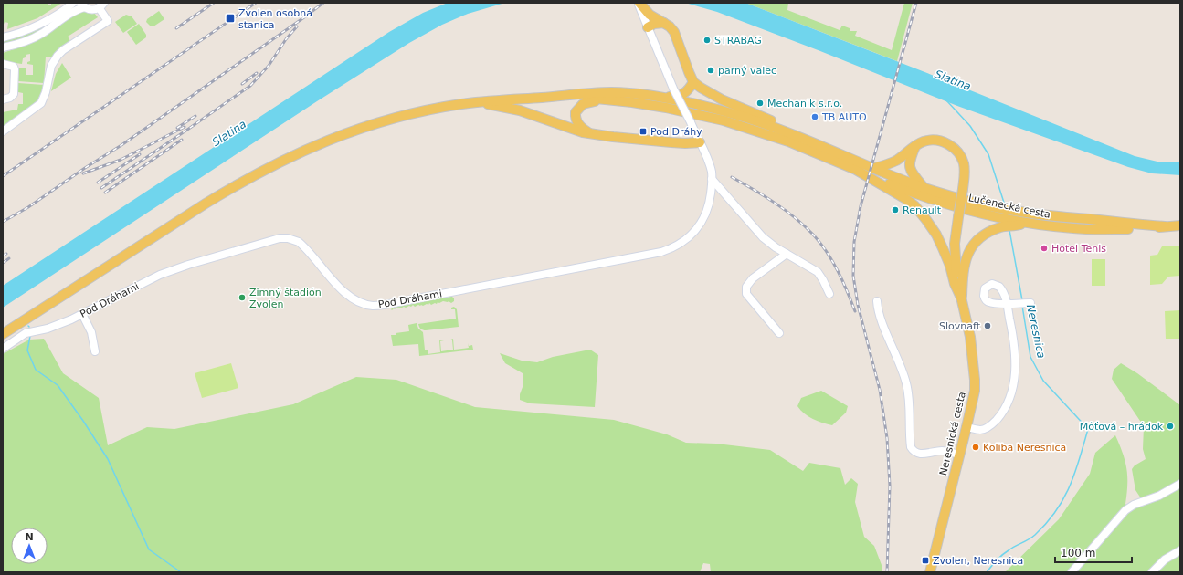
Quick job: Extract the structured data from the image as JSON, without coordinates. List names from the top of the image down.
{
  "streets": {
    "main road": ["Lučenecká cesta", "Neresnická cesta"],
    "street": ["Pod Dráhami"]
  },
  "water": ["Slatina", "Neresnica"],
  "places": {
    "transit": ["Zvolen osobná stanica", "Pod Dráhy", "Zvolen, Neresnica"],
    "other": [
      "STRABAG",
      "parný valec",
      "Mechanik s.r.o.",
      "TB AUTO",
      "Renault",
      "Hotel Tenis",
      "Zimný štadión Zvolen",
      "Slovnaft",
      "Môťová – hrádok",
      "Koliba Neresnica"
    ]
  },
  "scale_bar": "100 m",
  "north": "top"
}
